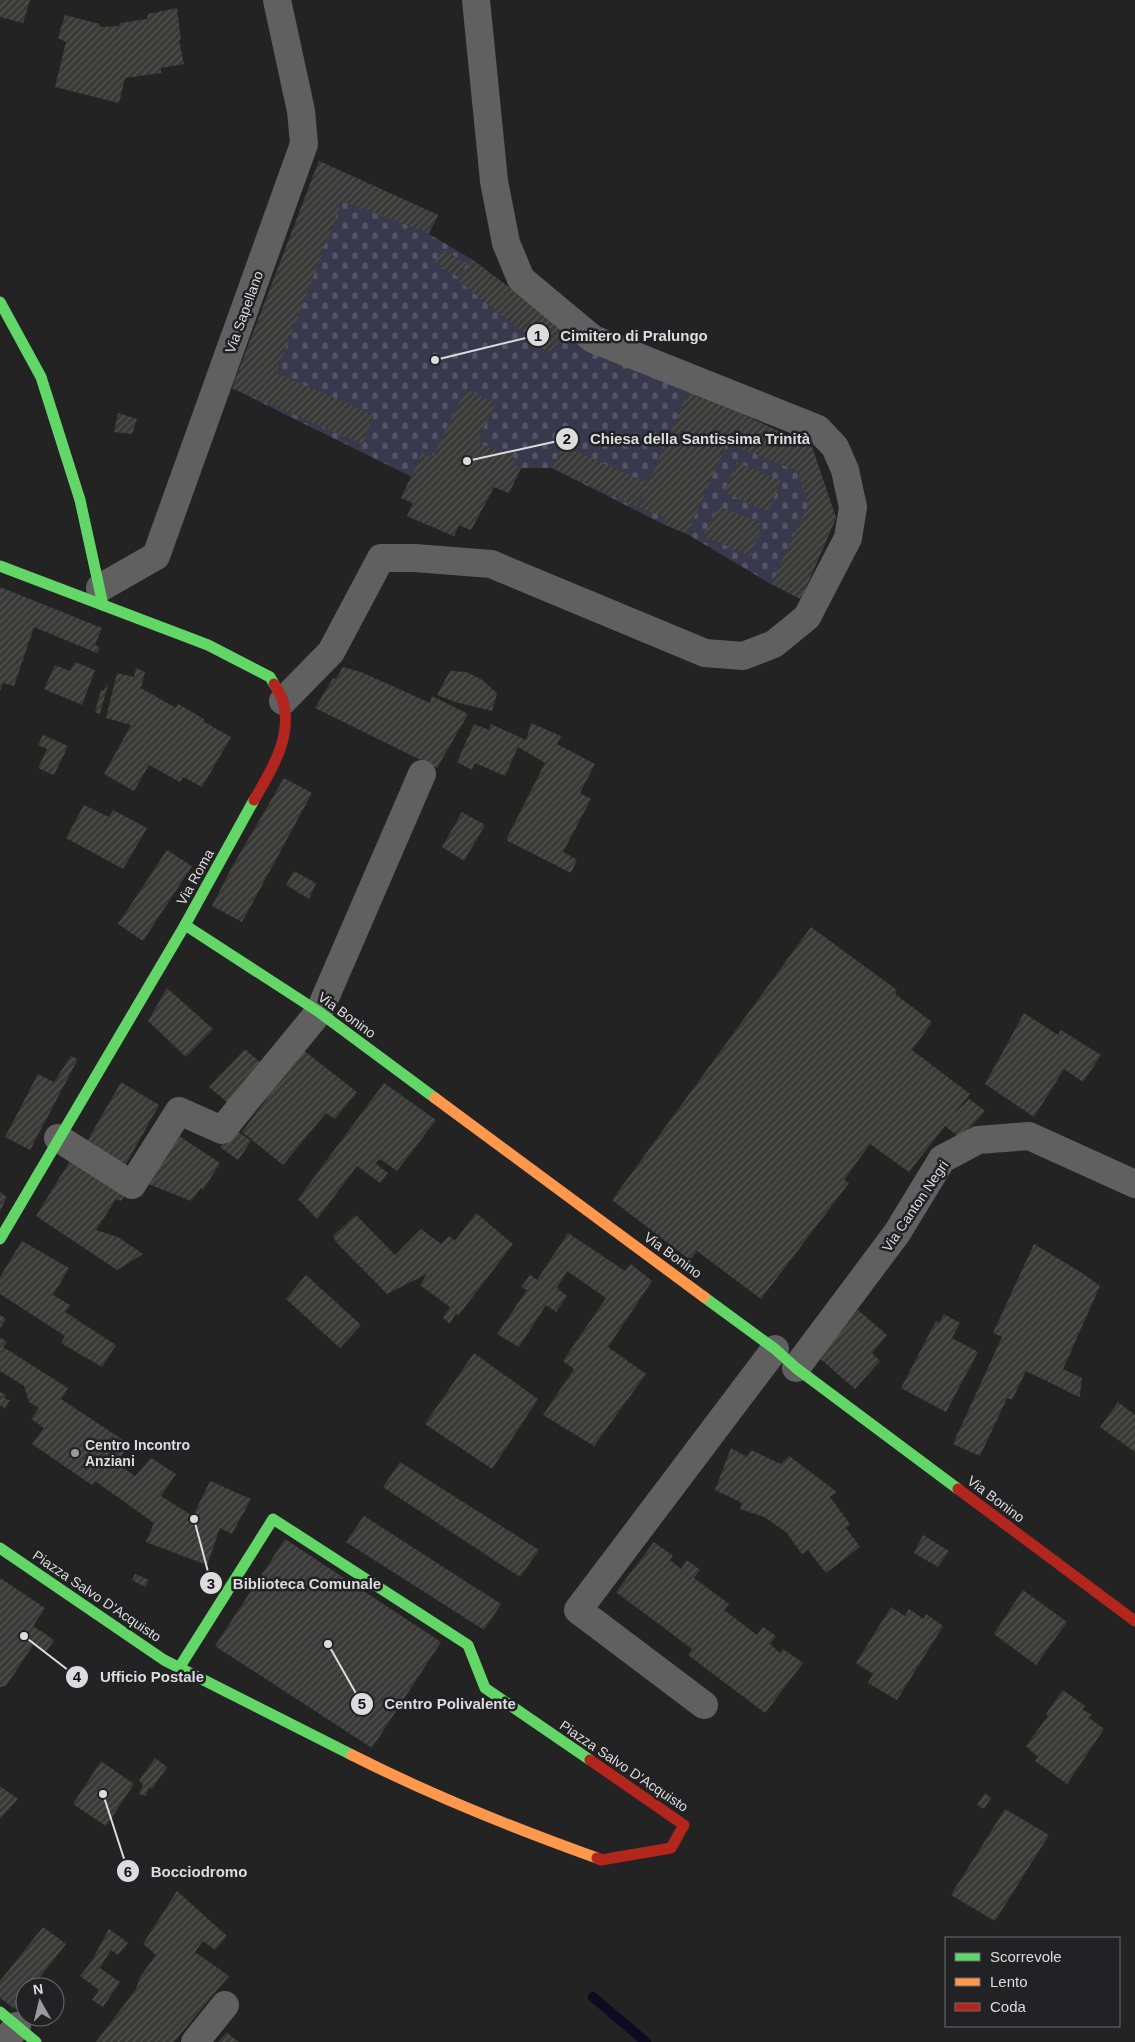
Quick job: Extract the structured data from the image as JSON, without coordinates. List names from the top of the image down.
{
  "streets": {
    "street": [
      "Via Sapellano",
      "Via Roma",
      "Via Bonino",
      "Via Canton Negri",
      "Piazza Salvo D'Acquisto"
    ]
  },
  "crossings": [
    ["Via Sapellano", "Via Roma"],
    ["Via Roma", "Via Bonino"],
    ["Via Bonino", "Via Canton Negri"]
  ],
  "places": [
    "Cimitero di Pralungo",
    "Chiesa della Santissima Trinità",
    "Centro Incontro Anziani",
    "Biblioteca Comunale",
    "Ufficio Postale",
    "Centro Polivalente",
    "Bocciodromo"
  ],
  "legend": ["Scorrevole", "Lento", "Coda"],
  "north": "top"
}
